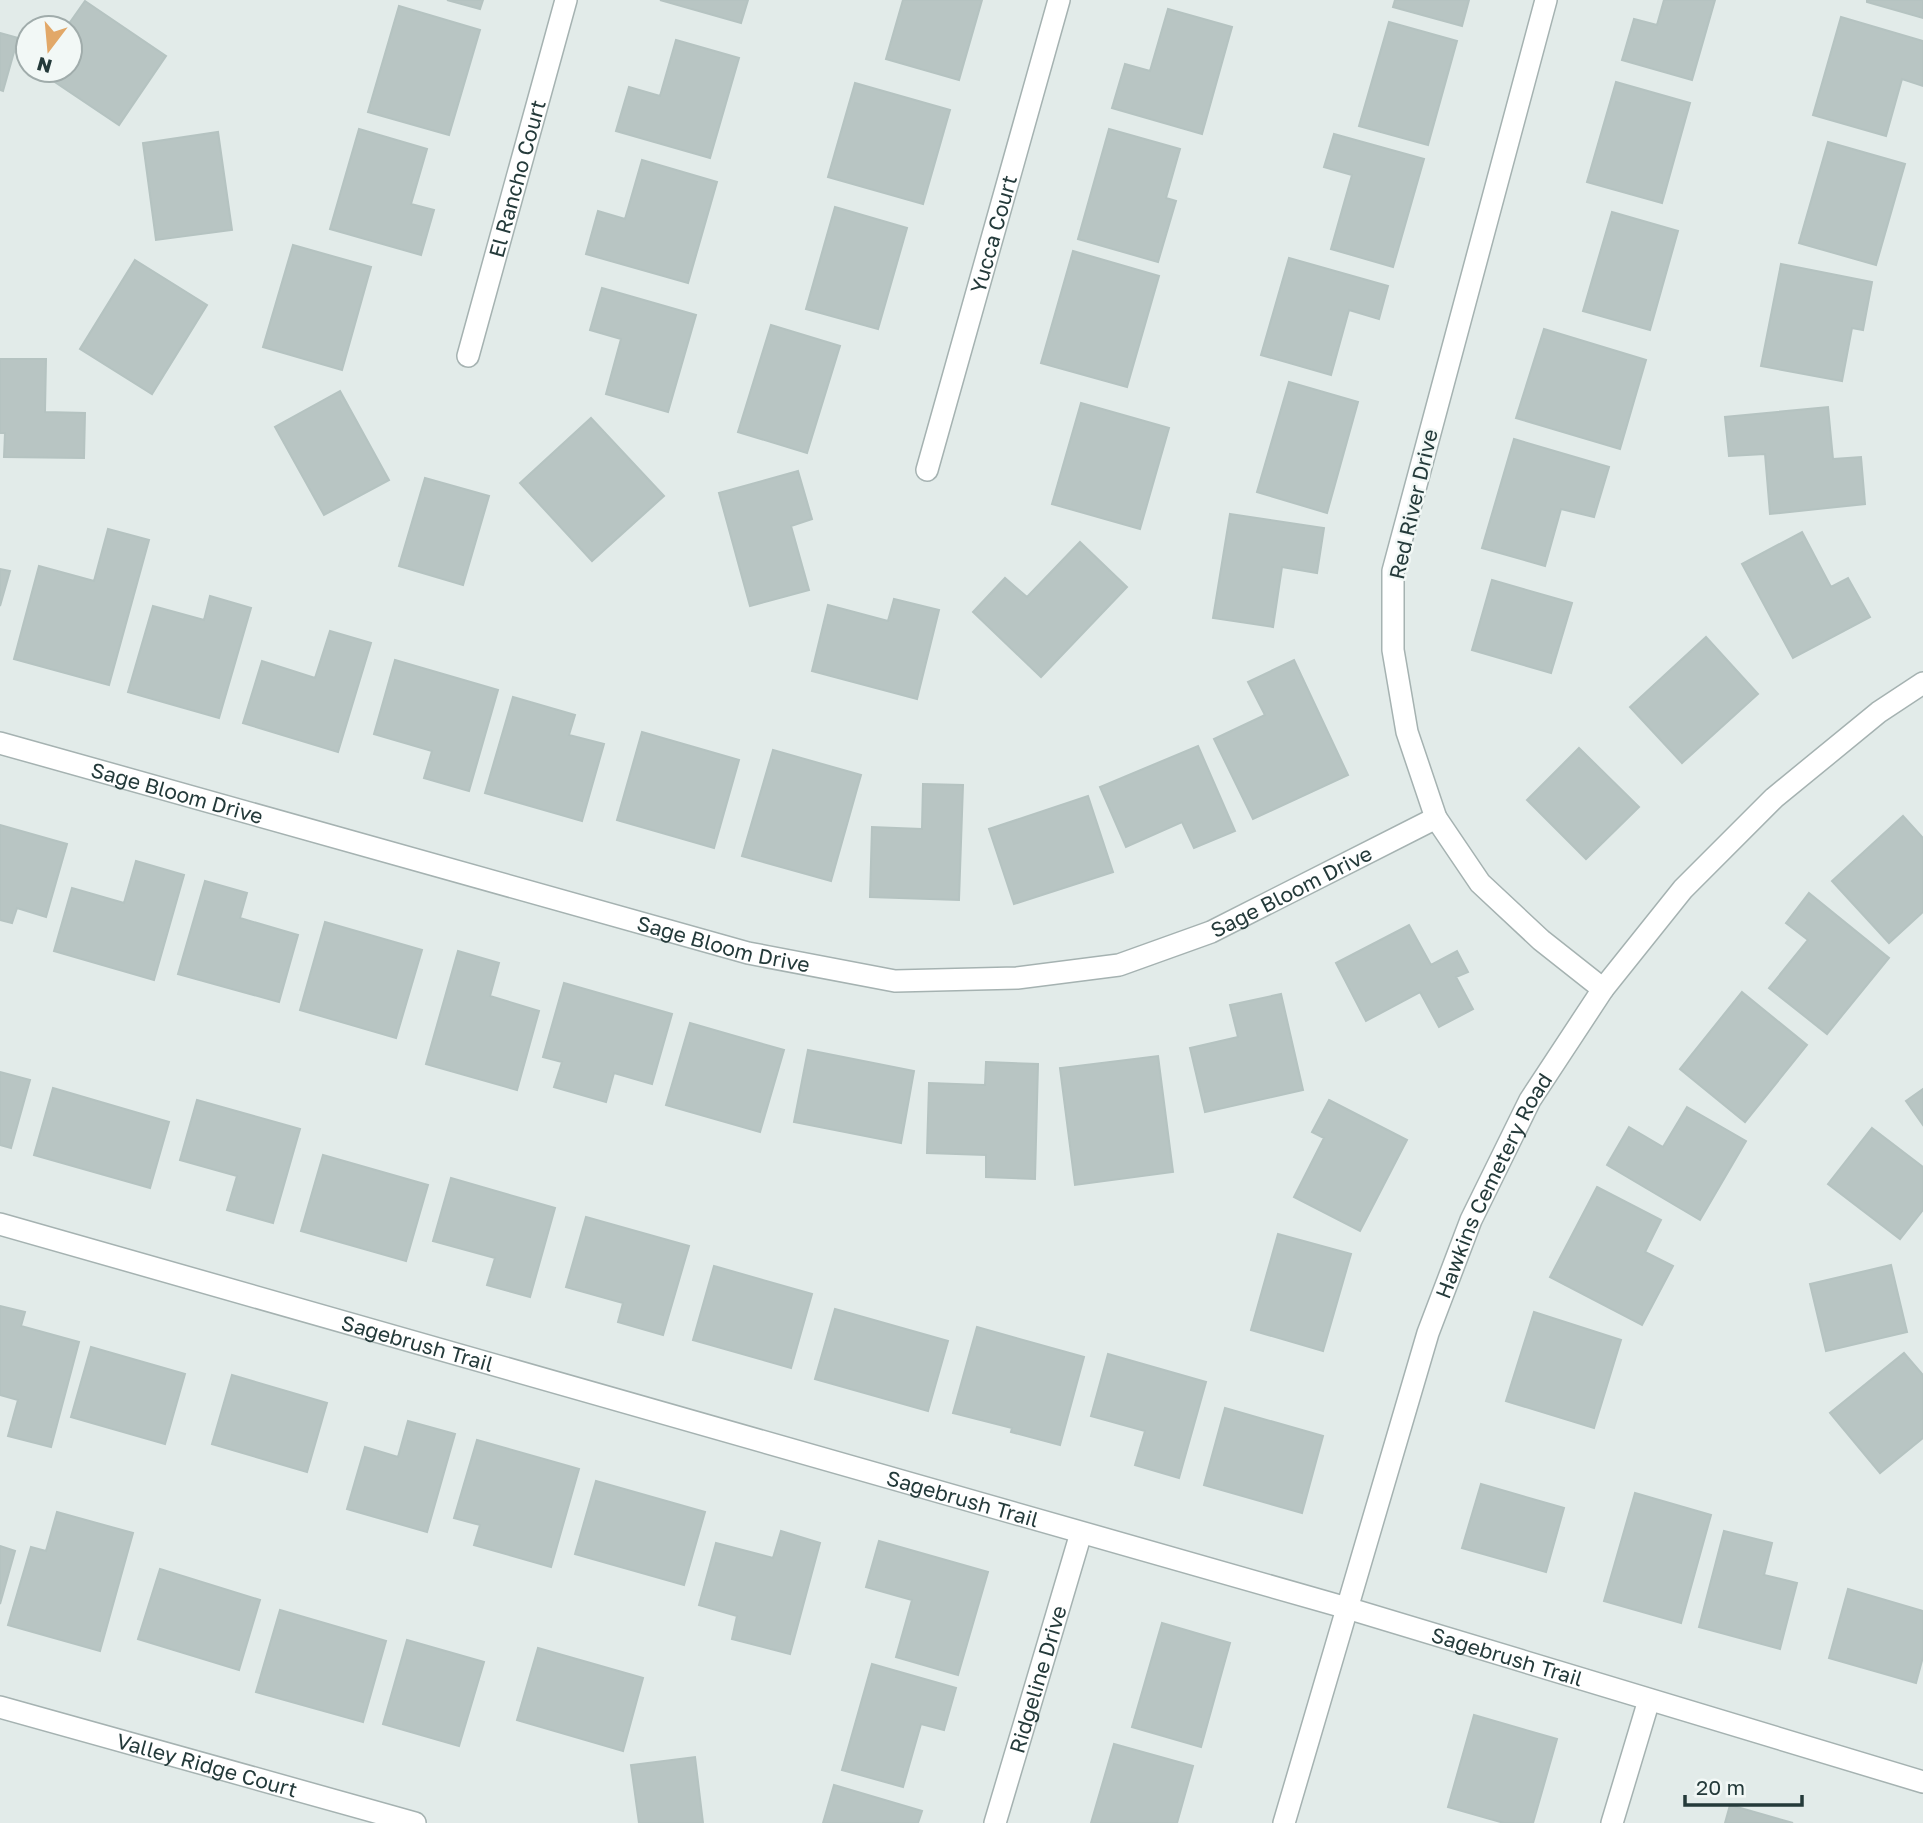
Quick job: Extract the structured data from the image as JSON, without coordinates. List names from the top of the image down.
{
  "streets": {
    "street": [
      "El Rancho Court",
      "Yucca Court",
      "Red River Drive",
      "Sage Bloom Drive",
      "Hawkins Cemetery Road",
      "Sagebrush Trail",
      "Ridgeline Drive",
      "Valley Ridge Court"
    ]
  },
  "crossings": [
    ["Red River Drive", "Sage Bloom Drive"],
    ["Red River Drive", "Hawkins Cemetery Road"],
    ["Hawkins Cemetery Road", "Sagebrush Trail"],
    ["Sagebrush Trail", "Ridgeline Drive"]
  ],
  "scale_bar": "20 m",
  "north": "bottom"
}
